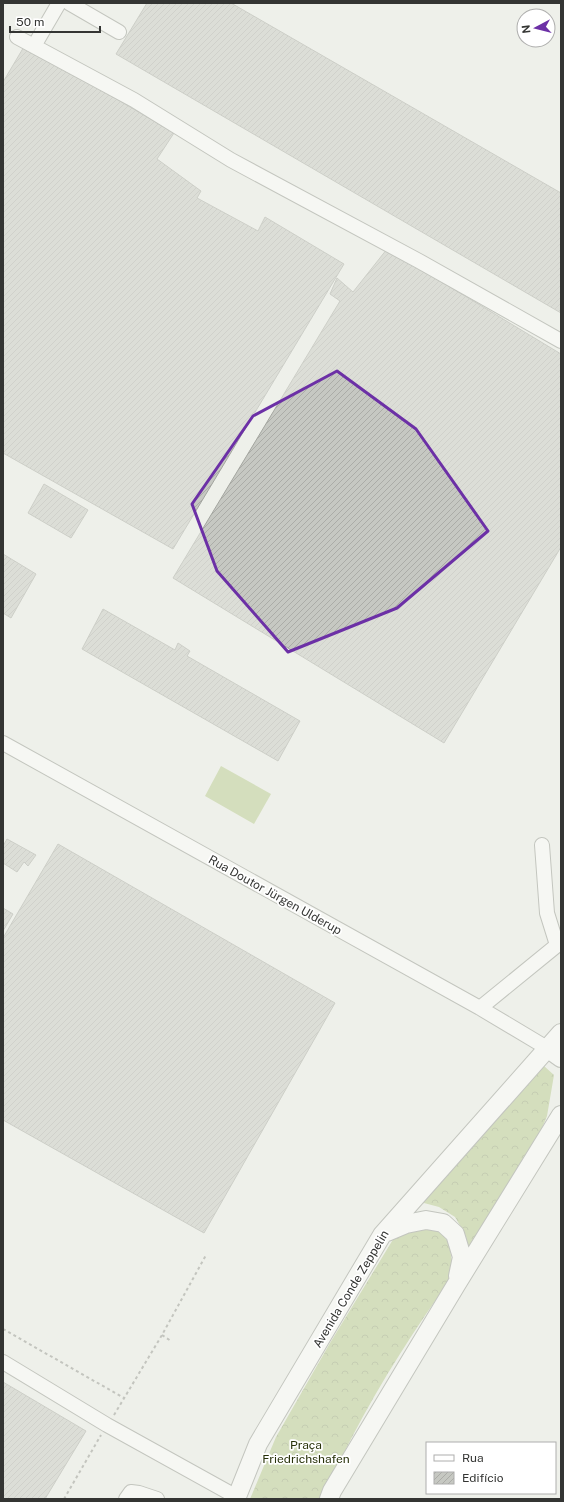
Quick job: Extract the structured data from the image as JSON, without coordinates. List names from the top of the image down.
{
  "streets": {
    "main road": ["Avenida Conde Zeppelin"],
    "street": ["Rua Doutor Jürgen Ulderup"]
  },
  "crossings": [
    ["Rua Doutor Jürgen Ulderup", "Avenida Conde Zeppelin"]
  ],
  "parks": ["Praça Friedrichshafen"],
  "legend": ["Rua", "Edifício"],
  "scale_bar": "50 m",
  "north": "left"
}
